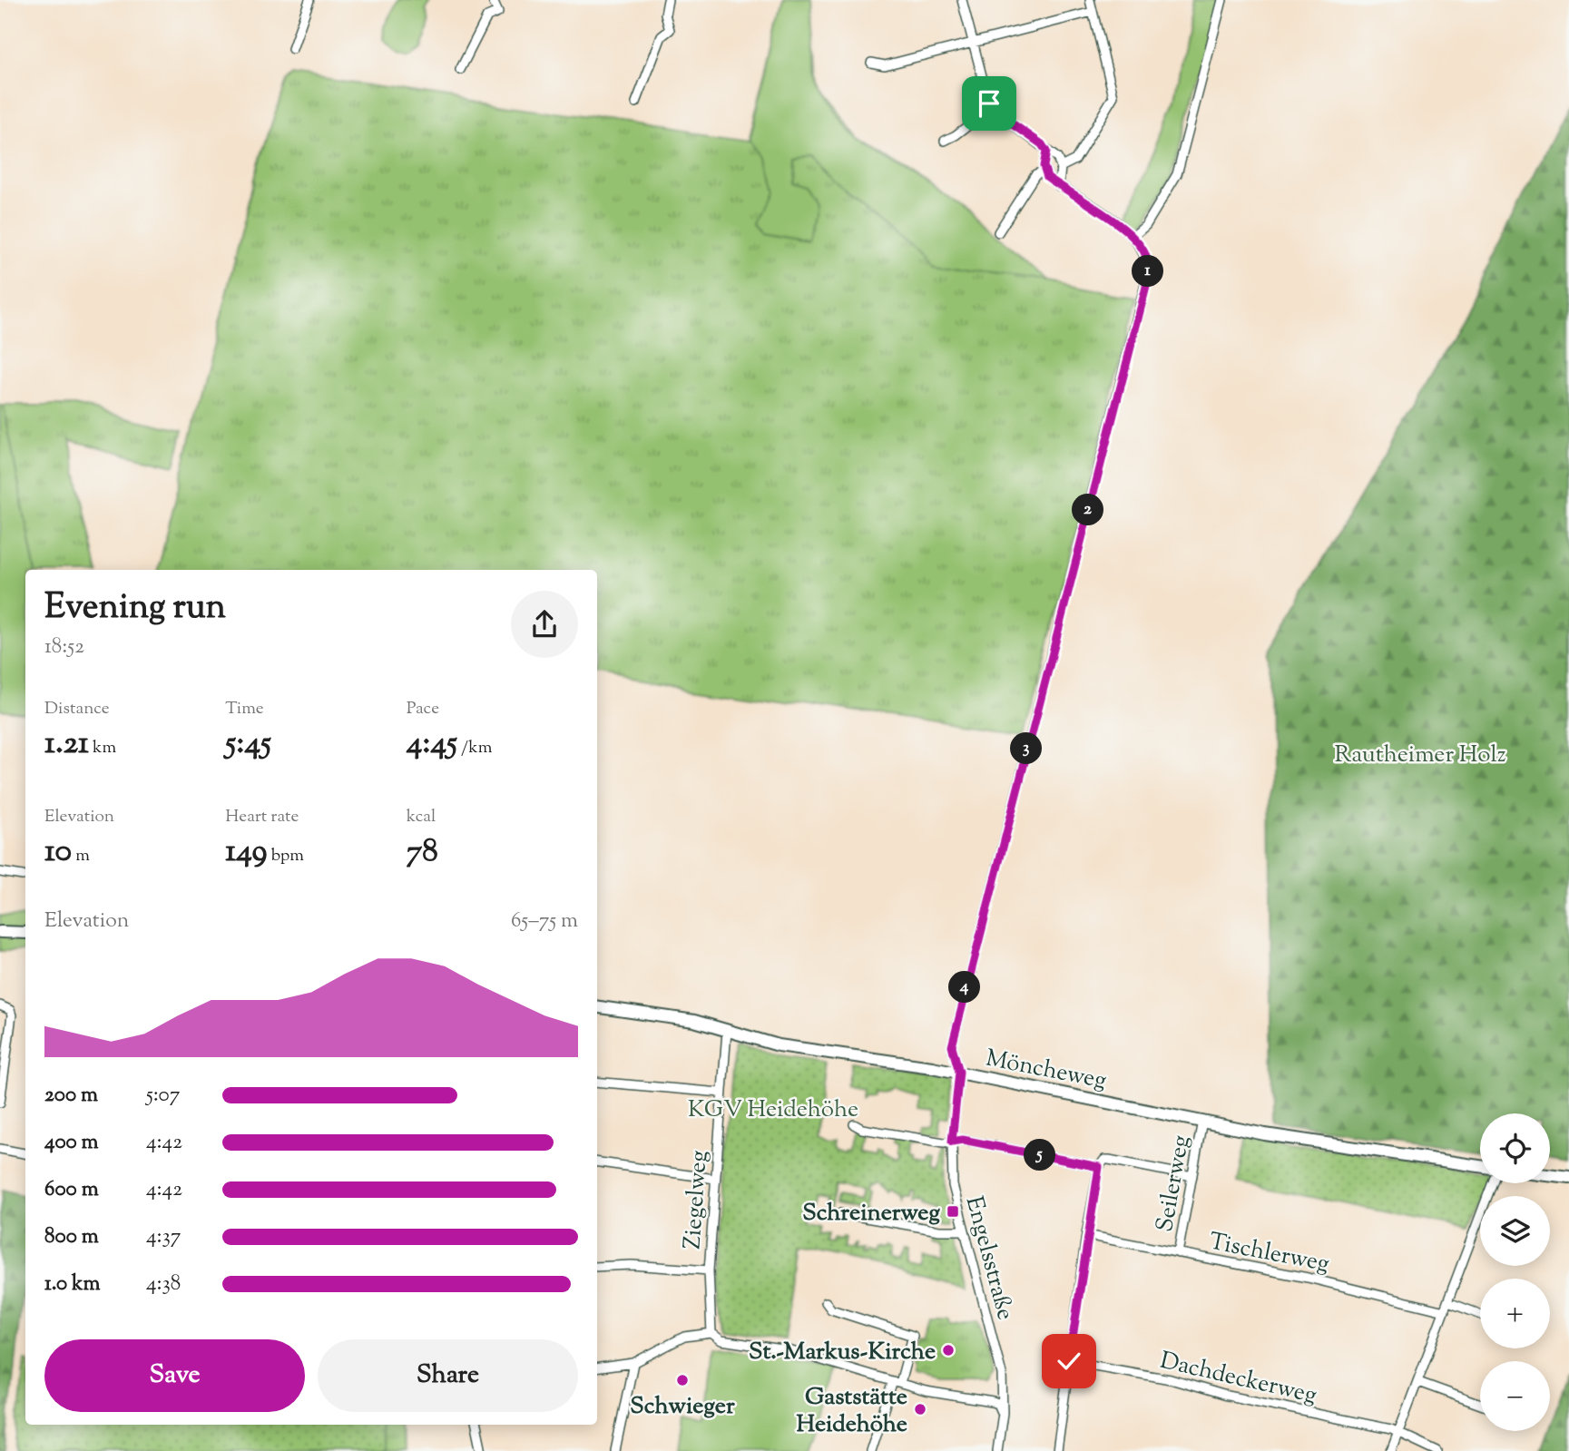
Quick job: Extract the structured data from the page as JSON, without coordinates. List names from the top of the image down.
{
  "streets": {
    "main road": ["Möncheweg"],
    "street": [
      "Seilerweg",
      "Ziegelweg",
      "Tischlerweg",
      "Engelsstraße",
      "Dachdeckerweg"
    ]
  },
  "crossings": [
    ["Möncheweg", "Seilerweg"],
    ["Möncheweg", "Ziegelweg"],
    ["Möncheweg", "Engelsstraße"],
    ["Seilerweg", "Tischlerweg"]
  ],
  "parks": ["Rautheimer Holz", "KGV Heidehöhe"],
  "places": {
    "transit": ["Schreinerweg"],
    "other": ["St.-Markus-Kirche", "Schwieger", "Gaststätte Heidehöhe"]
  },
  "page": {
    "pins": [
      "1",
      "2",
      "3",
      "4",
      "5"
    ],
    "heading": ["Evening run", "18:52"],
    "stats": [
      ["Distance", "1.21 km"],
      ["Time", "5:45"],
      ["Pace", "4:45 /km"],
      ["Elevation", "10 m"],
      ["Heart rate", "149 bpm"],
      ["kcal", "78"]
    ],
    "chart": ["Elevation", "65–75 m"],
    "list": [
      {
        "name": "200 m",
        "note": "5:07"
      },
      {
        "name": "400 m",
        "note": "4:42"
      },
      {
        "name": "600 m",
        "note": "4:42"
      },
      {
        "name": "800 m",
        "note": "4:37"
      },
      {
        "name": "1.0 km",
        "note": "4:38"
      }
    ],
    "map_buttons": ["+", "−"],
    "buttons": ["Save", "Share"]
  }
}
